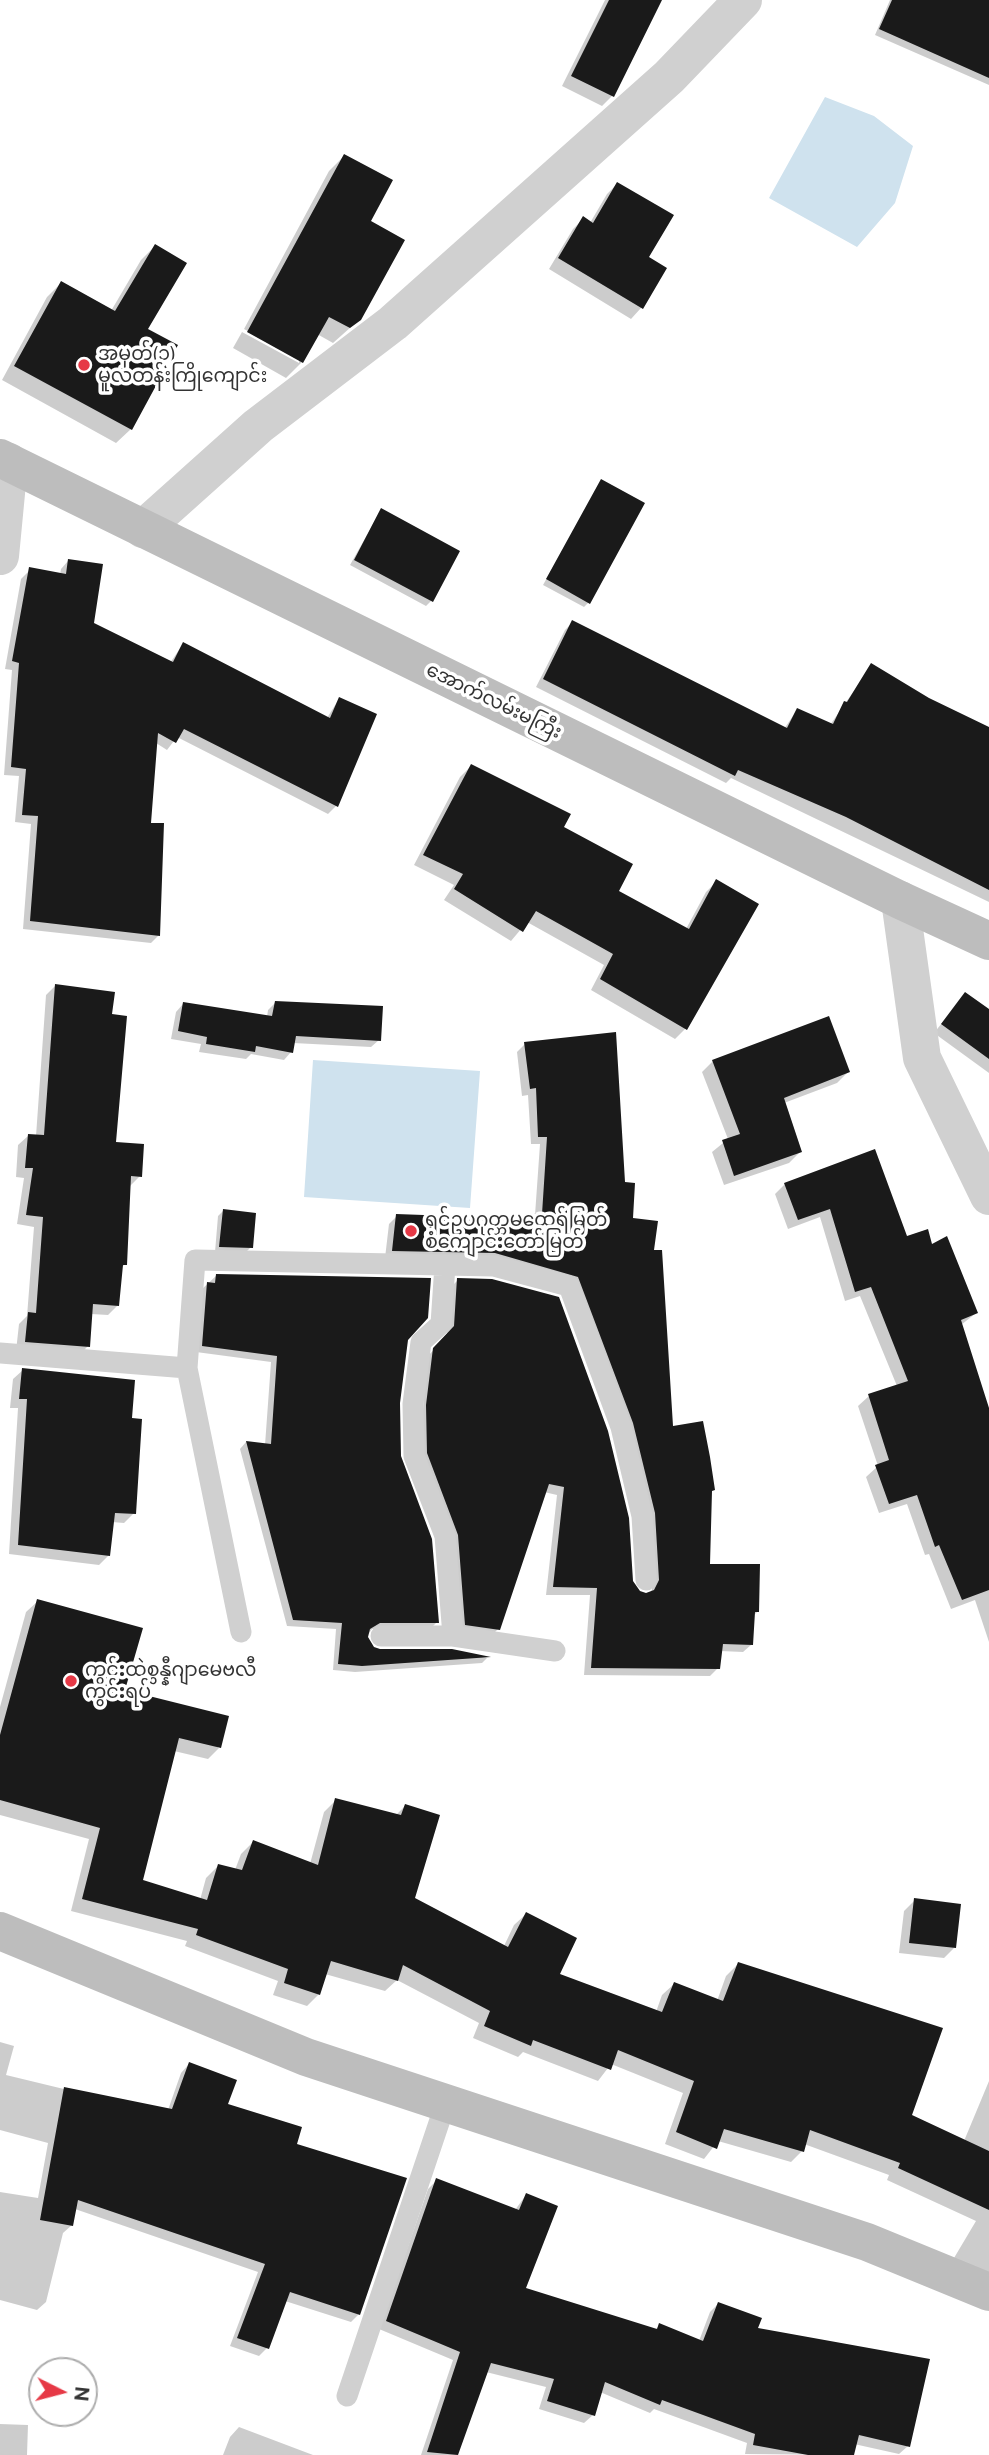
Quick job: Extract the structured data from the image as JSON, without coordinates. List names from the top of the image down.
{
  "streets": {
    "main road": ["အောက်လမ်းမကြီး"]
  },
  "places": ["အမှတ်(၃) မူလတန်းကြိုကျောင်း", "ရှင်ဥပဂုတ္တမထေရ်မြတ် စံကျောင်းတော်မြတ်", "ကွင်းထဲစွန္နီဂျာမေဗလီ ကွင်းရပ်"],
  "north": "right"
}
